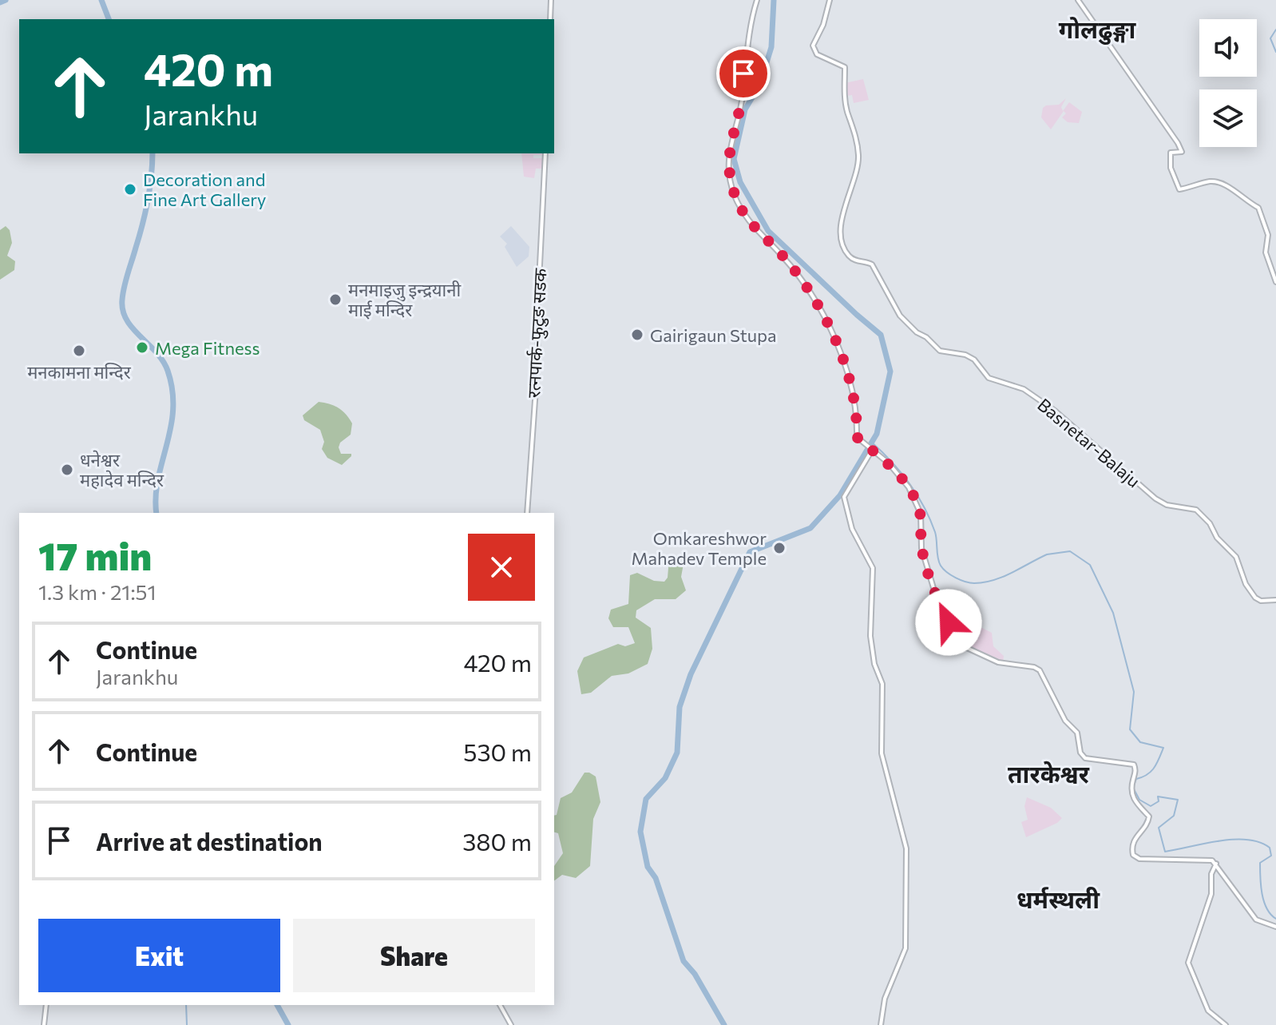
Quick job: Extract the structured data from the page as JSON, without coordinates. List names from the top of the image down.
{
  "streets": {
    "street": ["रत्नपार्क-फुटुङ सडक", "Basnetar-Balaju"]
  },
  "districts": ["गोलढुङ्गा", "तारकेश्वर", "धर्मस्थली"],
  "places": [
    "Decoration and Fine Art Gallery",
    "मनमाइजु इन्द्रयानी माई मन्दिर",
    "Gairigaun Stupa",
    "Mega Fitness",
    "मनकामना मन्दिर",
    "धनेश्वर महादेव मन्दिर",
    "Omkareshwor Mahadev Temple"
  ],
  "page": {
    "turn": ["420 m", "Jarankhu"],
    "heading": ["17 min", "1.3 km · 21:51"],
    "list": [
      {
        "name": "Continue",
        "note": "Jarankhu",
        "value": "420 m"
      },
      {
        "name": "Continue",
        "value": "530 m"
      },
      {
        "name": "Arrive at destination",
        "value": "380 m"
      }
    ],
    "buttons": ["Exit", "Share"]
  }
}
